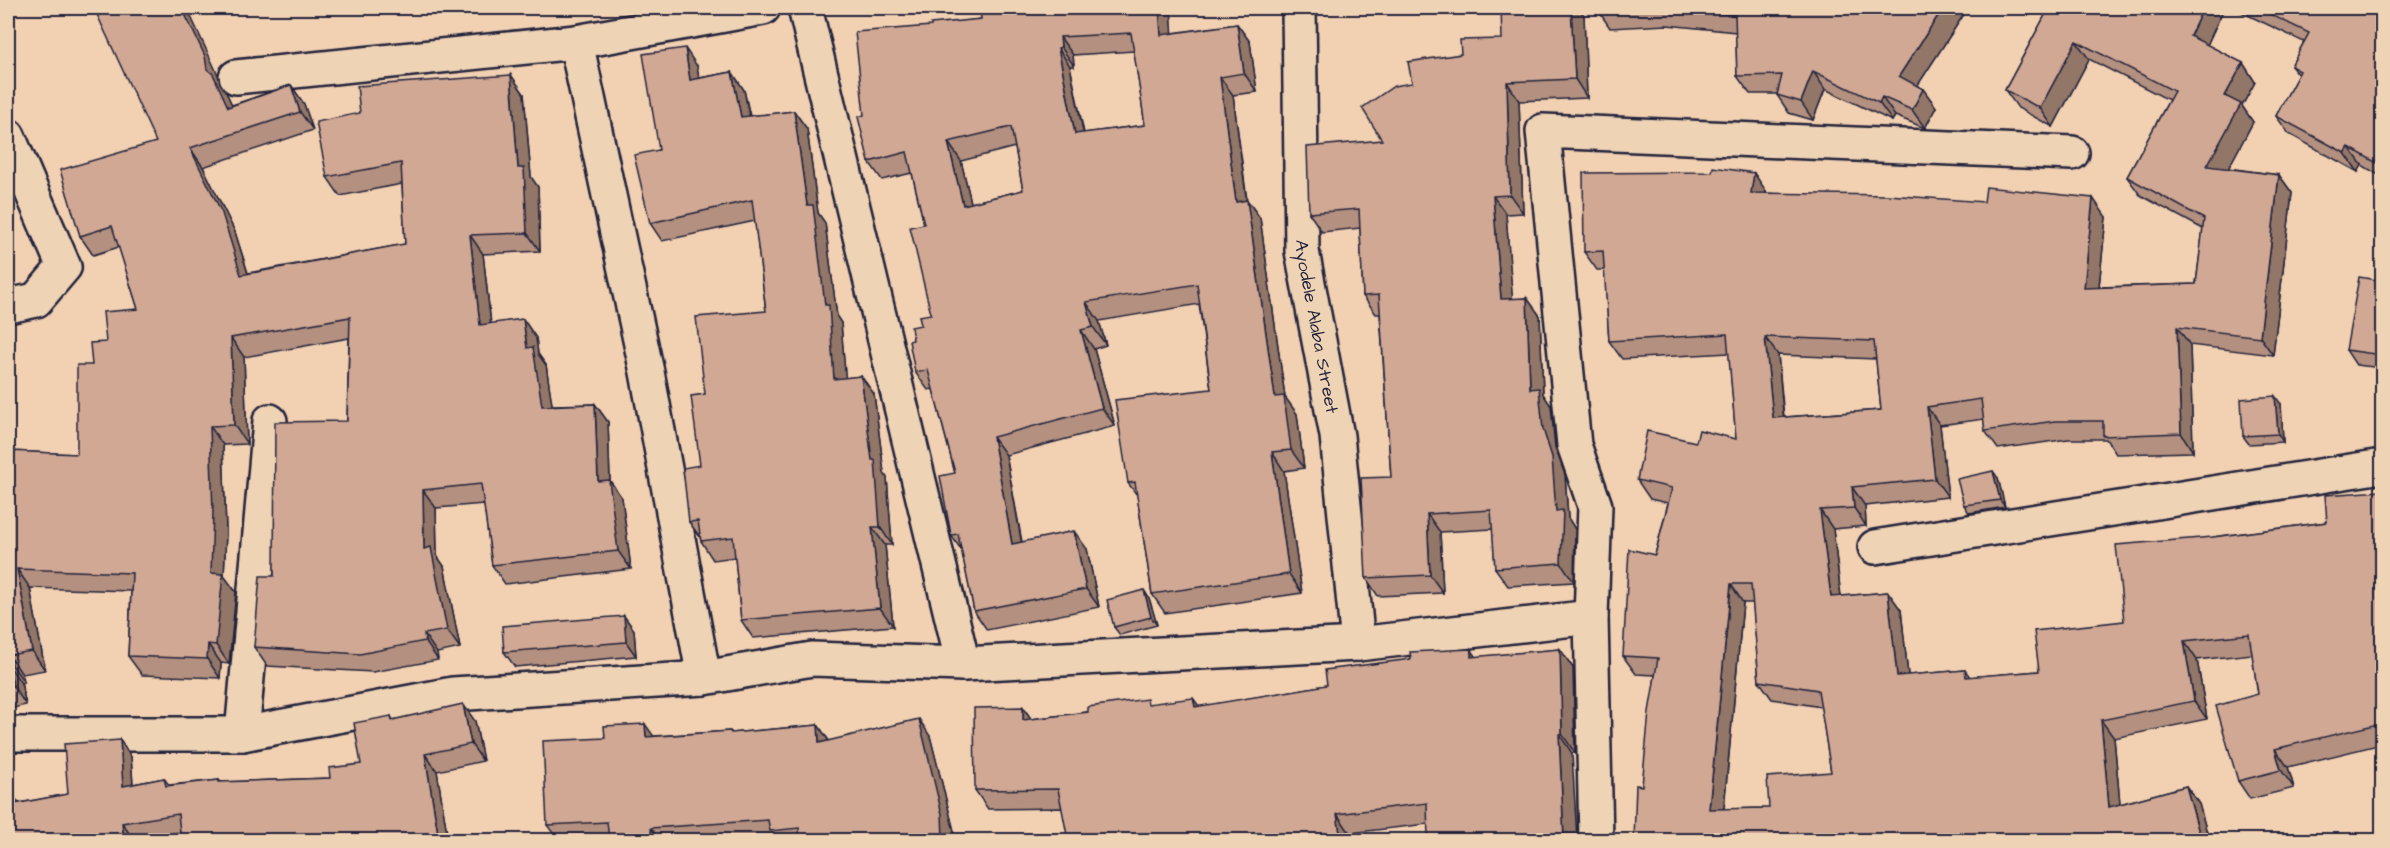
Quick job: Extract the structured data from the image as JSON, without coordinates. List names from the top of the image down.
{
  "streets": {
    "street": ["Ayodele Alaba Street"]
  }
}
